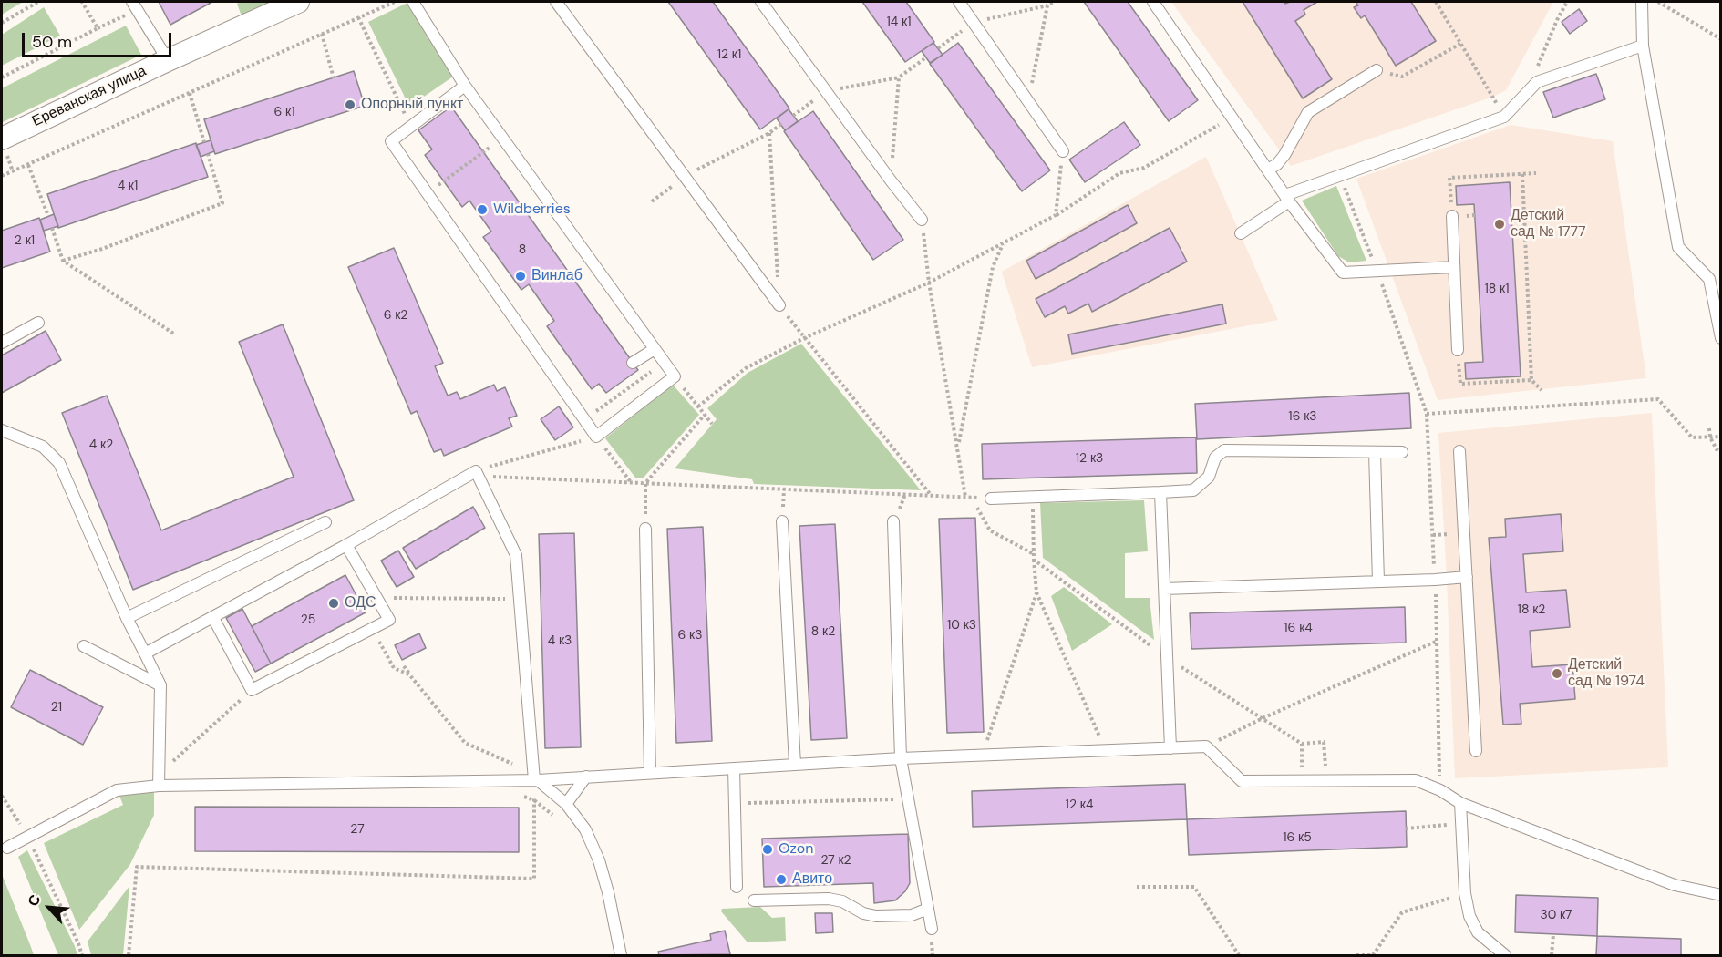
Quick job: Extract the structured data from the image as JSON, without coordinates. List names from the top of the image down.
{
  "streets": {
    "street": ["Ереванская улица"]
  },
  "places": [
    "Опорный пункт",
    "Wildberries",
    "Детский сад № 1777",
    "Винлаб",
    "ОДС",
    "Детский сад № 1974",
    "Ozon",
    "Авито"
  ],
  "house_numbers": [
    "14 к1",
    "12 к1",
    "6 к1",
    "4 к1",
    "2 к1",
    "8",
    "18 к1",
    "6 к2",
    "16 к3",
    "4 к2",
    "12 к3",
    "18 к2",
    "25",
    "10 к3",
    "16 к4",
    "8 к2",
    "6 к3",
    "4 к3",
    "21",
    "12 к4",
    "27",
    "16 к5",
    "27 к2",
    "30 к7"
  ],
  "scale_bar": "50 m",
  "north": "top left"
}
